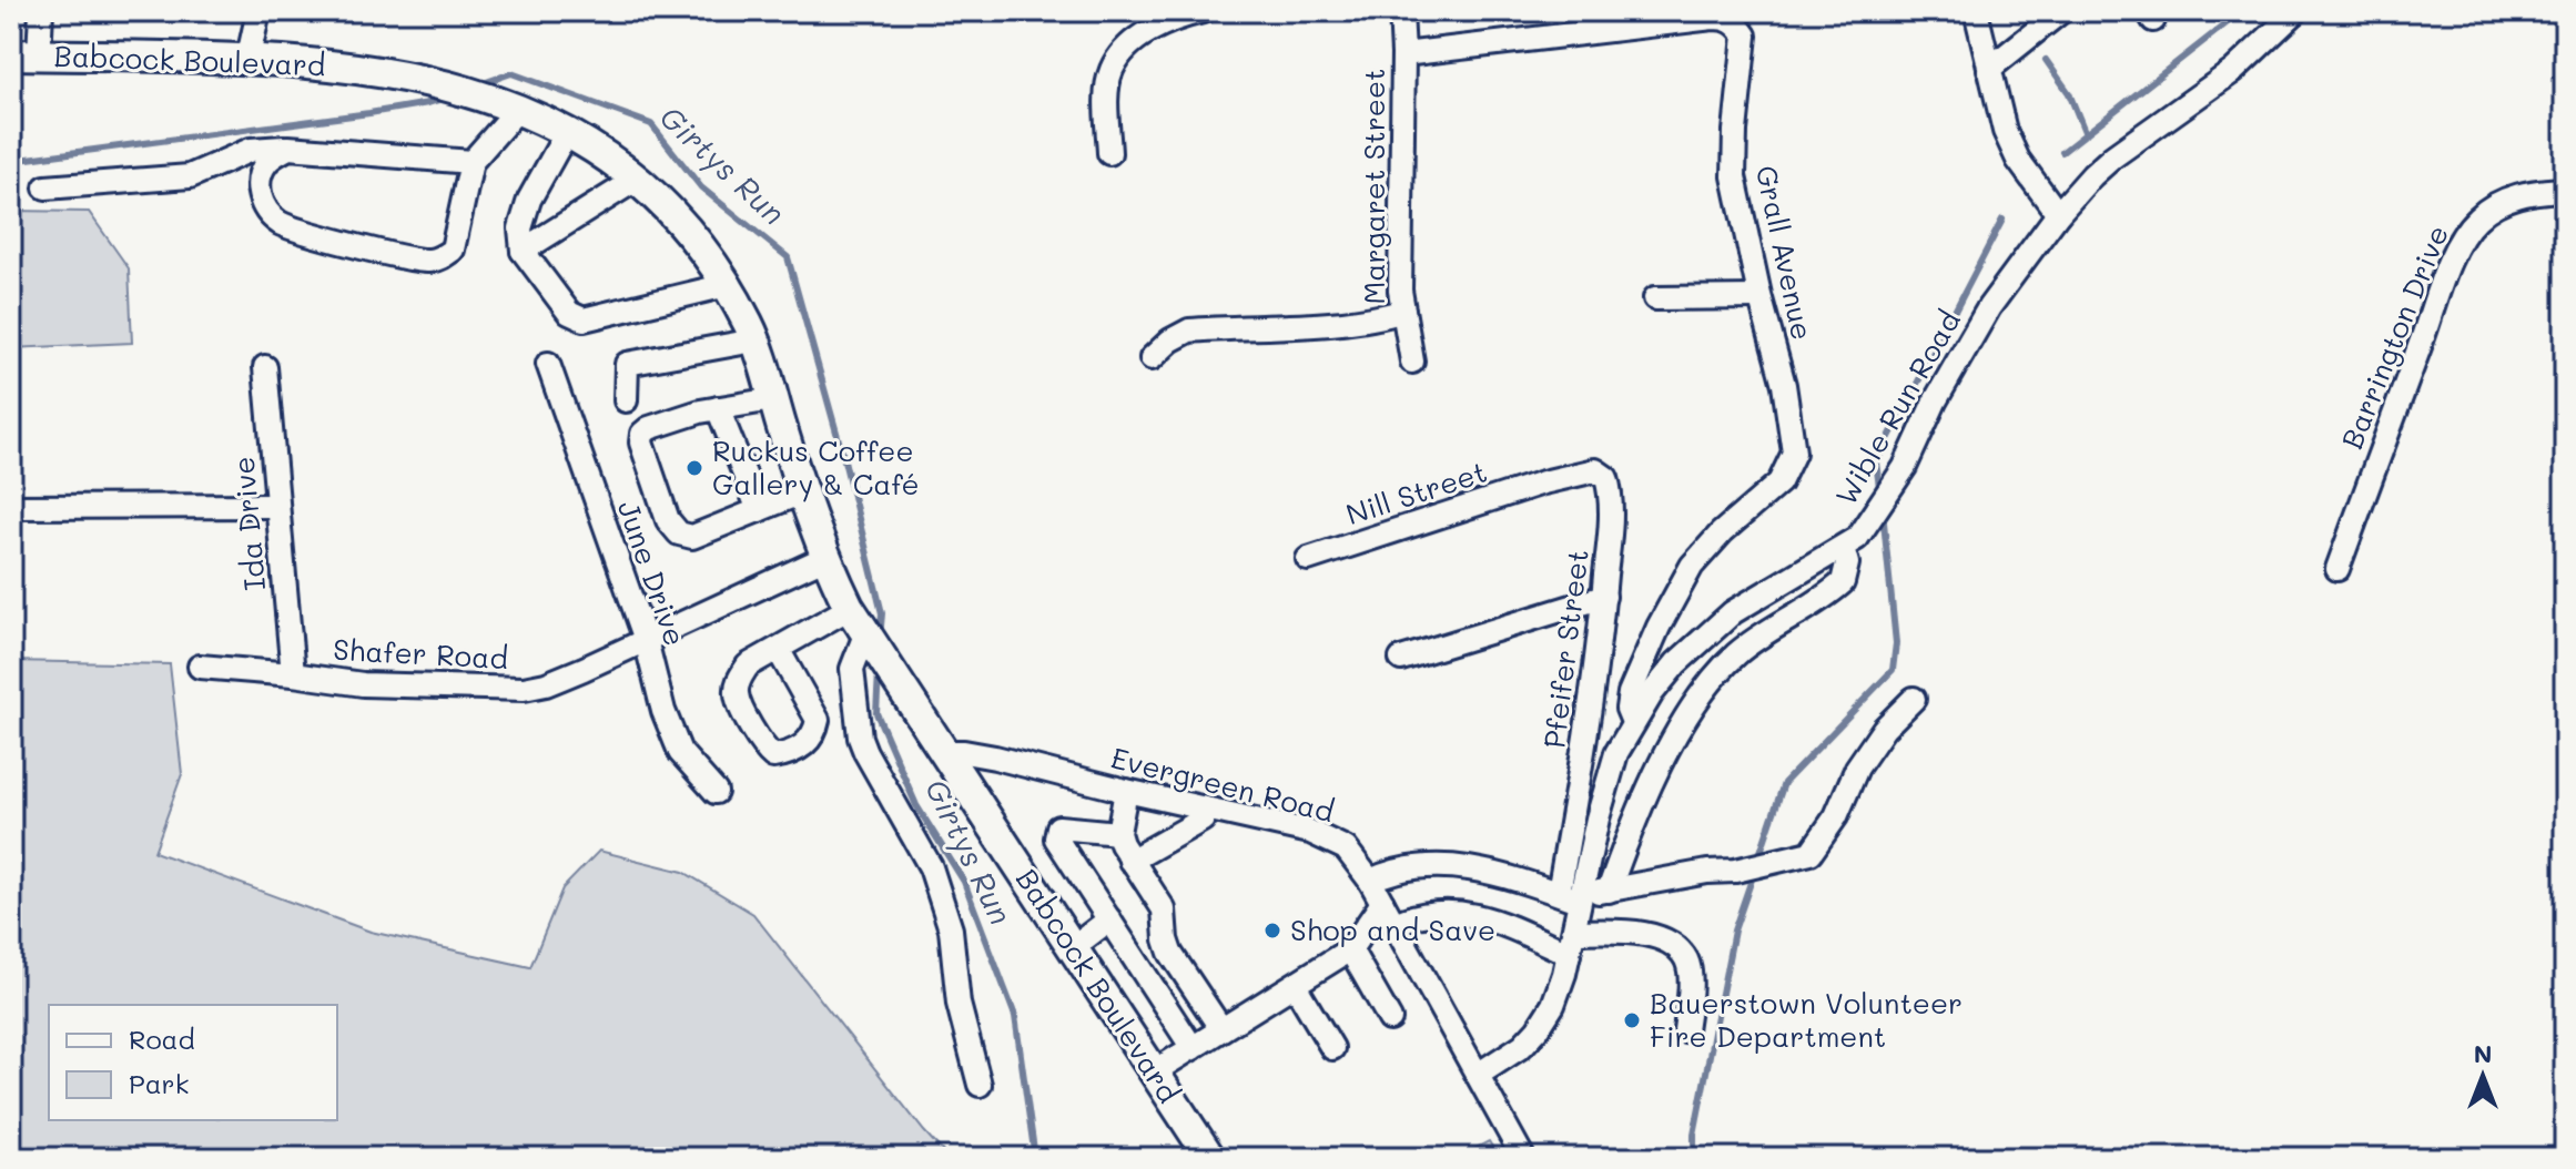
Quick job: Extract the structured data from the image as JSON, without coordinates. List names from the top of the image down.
{
  "streets": {
    "main road": ["Babcock Boulevard"],
    "street": [
      "Margaret Street",
      "Grall Avenue",
      "Barrington Drive",
      "Wible Run Road",
      "Nill Street",
      "Ida Drive",
      "June Drive",
      "Pfeifer Street",
      "Shafer Road",
      "Evergreen Road"
    ]
  },
  "crossings": [
    ["Babcock Boulevard", "Shafer Road"],
    ["Babcock Boulevard", "Evergreen Road"],
    ["Margaret Street", "Grall Avenue"],
    ["Grall Avenue", "Wible Run Road"],
    ["Wible Run Road", "Evergreen Road"],
    ["Nill Street", "Pfeifer Street"],
    ["Ida Drive", "Shafer Road"],
    ["June Drive", "Shafer Road"]
  ],
  "water": ["Girtys Run"],
  "places": ["Ruckus Coffee Gallery & Café", "Shop and Save", "Bauerstown Volunteer Fire Department"],
  "legend": ["Road", "Park"],
  "north": "top"
}
